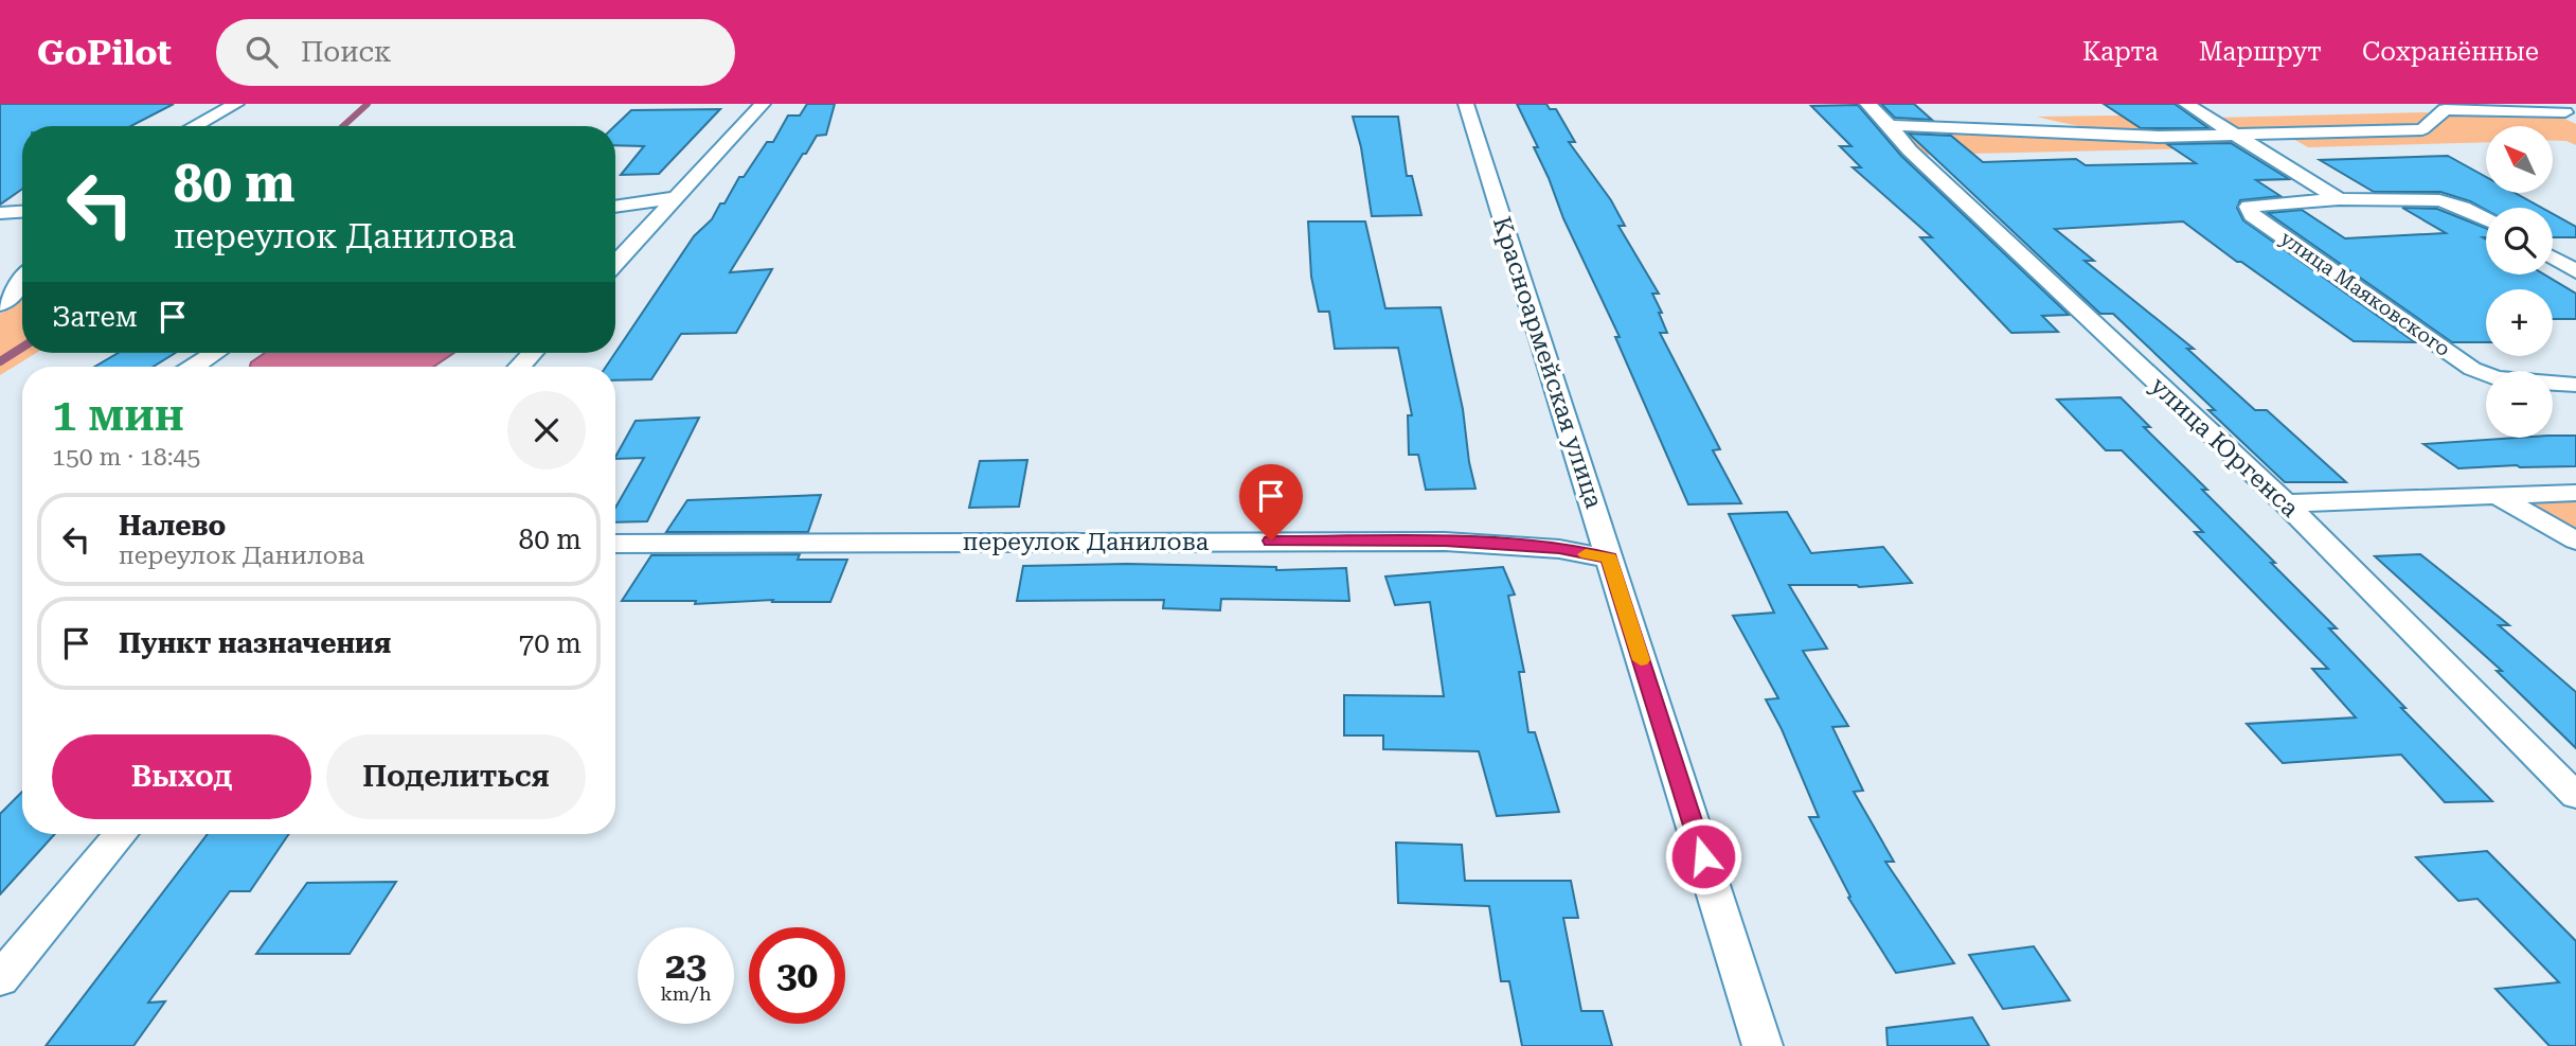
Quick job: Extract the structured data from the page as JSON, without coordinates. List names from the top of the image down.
{
  "streets": {
    "street": [
      "улица Маяковского",
      "Красноармейская улица",
      "улица Юргенса",
      "переулок Данилова"
    ]
  },
  "crossings": [
    ["Красноармейская улица", "переулок Данилова"]
  ],
  "north": "top left",
  "page": {
    "header": "GoPilot",
    "search": "Поиск",
    "nav": ["Карта", "Маршрут", "Сохранённые"],
    "map_buttons": ["+", "−"],
    "turn": ["80 m", "переулок Данилова"],
    "then": "Затем",
    "heading": ["1 мин", "150 m · 18:45"],
    "list": [
      {
        "name": "Налево",
        "note": "переулок Данилова",
        "value": "80 m"
      },
      {
        "name": "Пункт назначения",
        "value": "70 m"
      }
    ],
    "buttons": ["Выход", "Поделиться"],
    "speed": "23 km/h",
    "limit": "30"
  }
}
